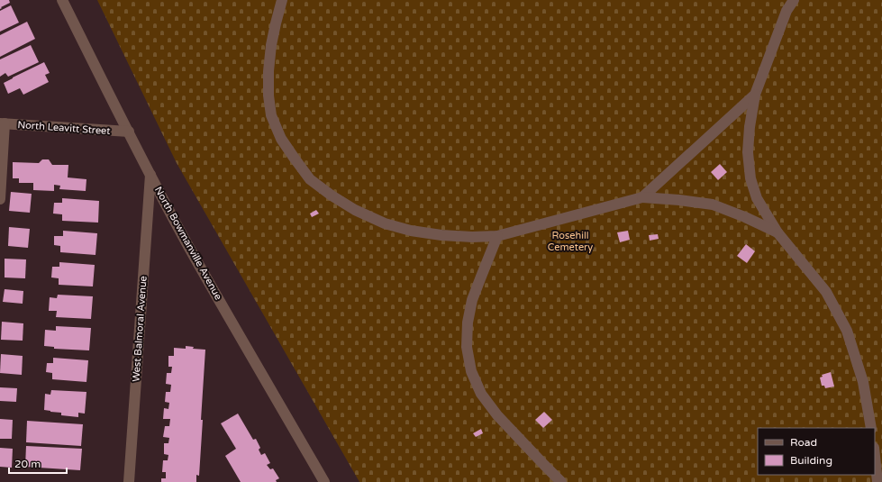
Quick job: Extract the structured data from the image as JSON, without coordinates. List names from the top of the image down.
{
  "streets": {
    "street": ["North Leavitt Street", "North Bowmanville Avenue", "West Balmoral Avenue"]
  },
  "crossings": [
    ["North Leavitt Street", "North Bowmanville Avenue"],
    ["North Bowmanville Avenue", "West Balmoral Avenue"]
  ],
  "parks": ["Rosehill Cemetery"],
  "legend": ["Road", "Building"],
  "scale_bar": "20 m"
}
